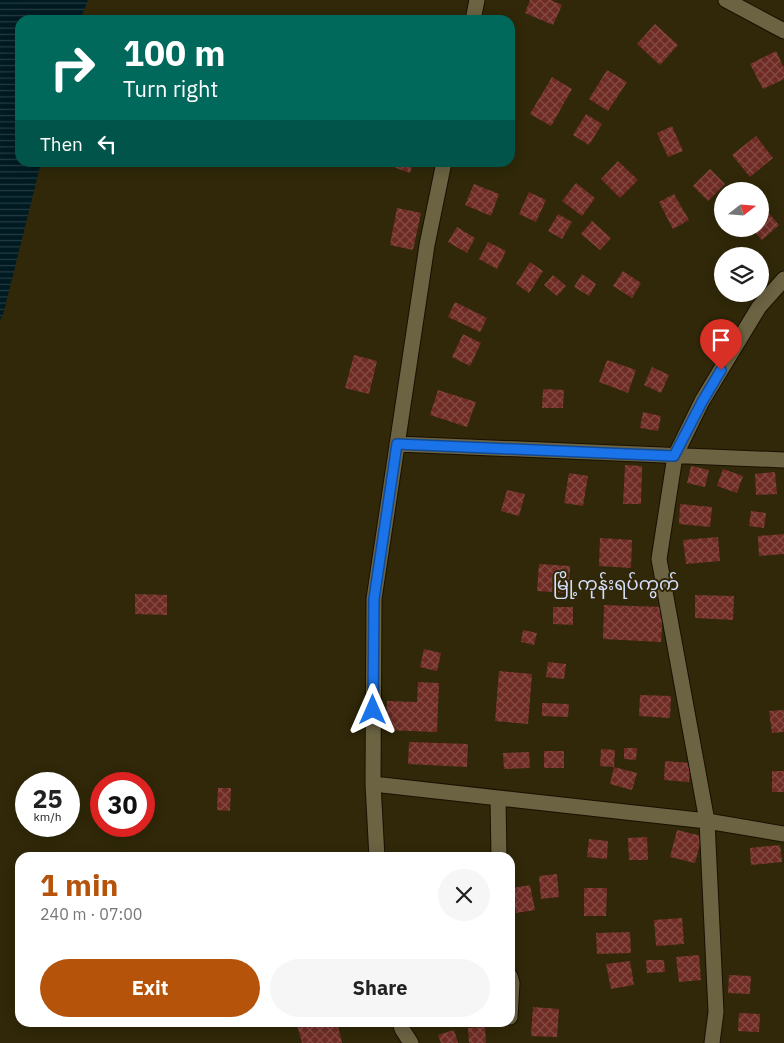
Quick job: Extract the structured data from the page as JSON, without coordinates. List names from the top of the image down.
{
  "districts": ["မြို့ကုန်းရပ်ကွက်"],
  "north": "right",
  "page": {
    "turn": ["100 m", "Turn right"],
    "then": "Then",
    "speed": "25 km/h",
    "limit": "30",
    "heading": ["1 min", "240 m · 07:00"],
    "buttons": ["Exit", "Share"]
  }
}
